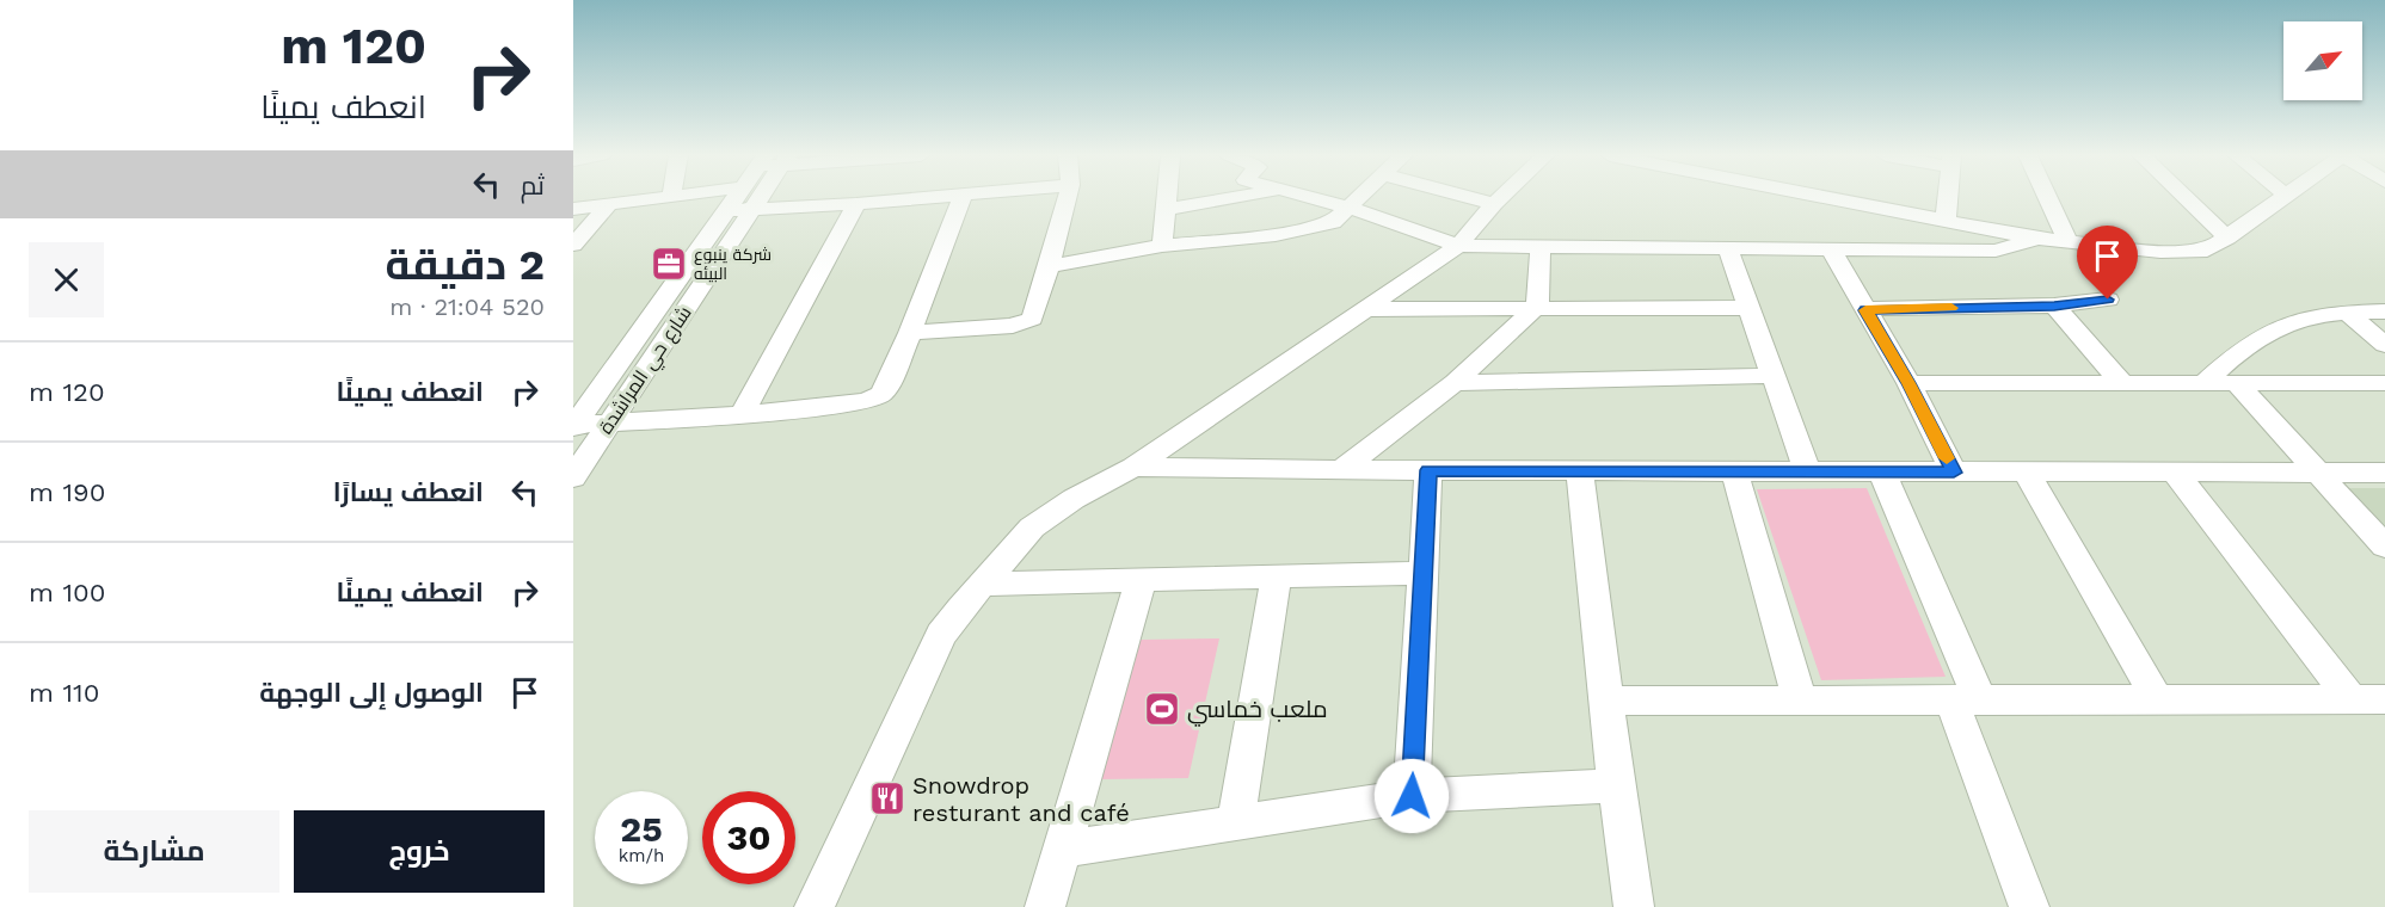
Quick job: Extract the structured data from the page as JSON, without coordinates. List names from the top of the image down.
{
  "streets": {
    "street": ["شارع حي المراشدة"]
  },
  "places": {
    "office": ["شركة ينبوع البيئه"],
    "sports": ["ملعب خماسي"],
    "restaurant": ["Snowdrop resturant and café"]
  },
  "north": "top right",
  "page": {
    "turn": ["120 m", "انعطف يمينًا"],
    "then": "ثم",
    "heading": ["2 دقيقة", "520 m · 21:04"],
    "list": [
      {
        "name": "انعطف يمينًا",
        "value": "120 m"
      },
      {
        "name": "انعطف يسارًا",
        "value": "190 m"
      },
      {
        "name": "انعطف يمينًا",
        "value": "100 m"
      },
      {
        "name": "الوصول إلى الوجهة",
        "value": "110 m"
      }
    ],
    "speed": "25 km/h",
    "limit": "30",
    "buttons": ["خروج", "مشاركة"]
  }
}
